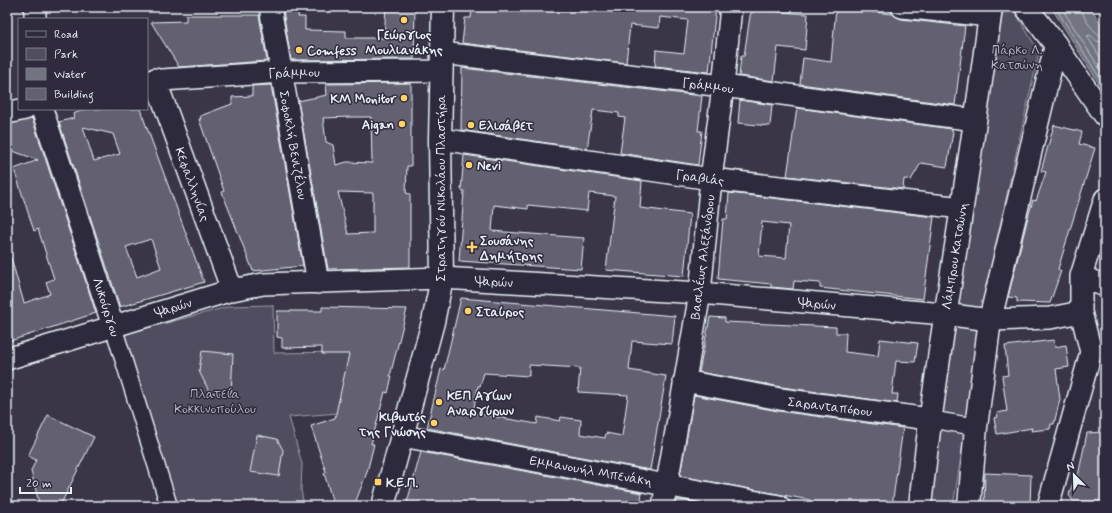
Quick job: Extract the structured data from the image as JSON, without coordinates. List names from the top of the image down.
{
  "streets": {
    "street": [
      "Γράμμου",
      "Σοφοκλή Βενιζέλου",
      "Γραβιάς",
      "Κεφαλληνίας",
      "Στρατηγού Νικολάου Πλαστήρα",
      "Λάμπρου Κατσώνη",
      "Βασιλέως Αλεξάνδρου",
      "Ψαρών",
      "Λυκούργου",
      "Σαρανταπόρου",
      "Εμμανουήλ Μπενάκη"
    ]
  },
  "crossings": [
    ["Γράμμου", "Σοφοκλή Βενιζέλου"],
    ["Γράμμου", "Κεφαλληνίας"],
    ["Γράμμου", "Στρατηγού Νικολάου Πλαστήρα"],
    ["Γράμμου", "Λάμπρου Κατσώνη"],
    ["Γράμμου", "Βασιλέως Αλεξάνδρου"],
    ["Σοφοκλή Βενιζέλου", "Ψαρών"],
    ["Γραβιάς", "Στρατηγού Νικολάου Πλαστήρα"],
    ["Γραβιάς", "Λάμπρου Κατσώνη"],
    ["Γραβιάς", "Βασιλέως Αλεξάνδρου"],
    ["Κεφαλληνίας", "Ψαρών"],
    ["Στρατηγού Νικολάου Πλαστήρα", "Ψαρών"],
    ["Στρατηγού Νικολάου Πλαστήρα", "Εμμανουήλ Μπενάκη"],
    ["Λάμπρου Κατσώνη", "Ψαρών"],
    ["Λάμπρου Κατσώνη", "Σαρανταπόρου"],
    ["Βασιλέως Αλεξάνδρου", "Ψαρών"],
    ["Βασιλέως Αλεξάνδρου", "Σαρανταπόρου"],
    ["Βασιλέως Αλεξάνδρου", "Εμμανουήλ Μπενάκη"],
    ["Ψαρών", "Λυκούργου"]
  ],
  "parks": ["Πάρκο Λ. Κατσώνη", "Πλατεία Κοκκινοπούλου"],
  "places": {
    "other": [
      "Γεώργιος Μουλιανάκης",
      "Comfess",
      "KM Monitor",
      "Aigan",
      "Ελισάβετ",
      "Nevi",
      "Σταύρος",
      "ΚΕΠ Αγίων Αναργύρων",
      "Κιβωτός της Γνώσης"
    ],
    "health": ["Σουσάνης Δημήτρης"],
    "transit": ["Κ.Ε.Π."]
  },
  "legend": [
    "Road",
    "Park",
    "Water",
    "Building"
  ],
  "scale_bar": "20 m",
  "north": "top left"
}
